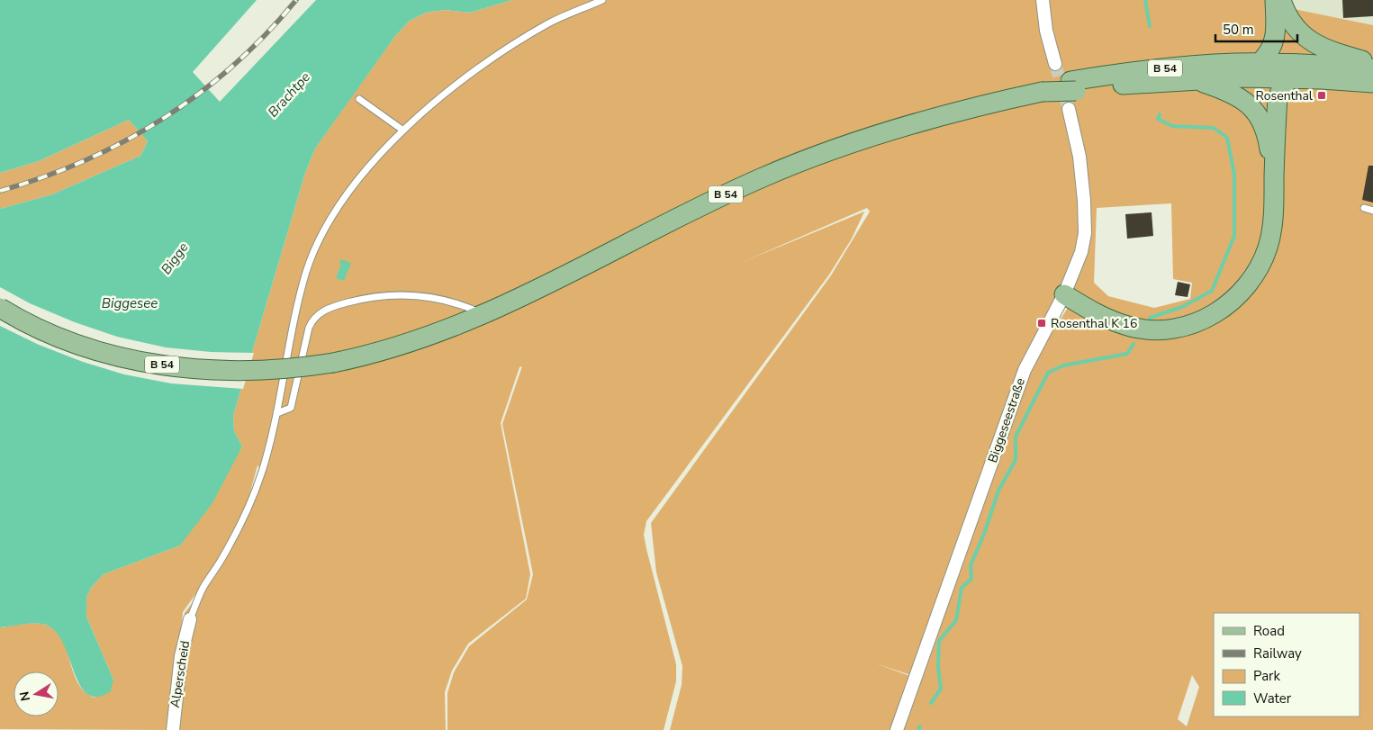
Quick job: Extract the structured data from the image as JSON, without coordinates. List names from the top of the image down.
{
  "streets": {
    "main road": ["B 54"],
    "street": ["Biggeseestraße", "Alperscheid"]
  },
  "water": ["Brachtpe", "Bigge", "Biggesee"],
  "places": {
    "transit": ["Rosenthal", "Rosenthal K 16"]
  },
  "legend": [
    "Road",
    "Railway",
    "Park",
    "Water"
  ],
  "scale_bar": "50 m",
  "north": "left"
}
